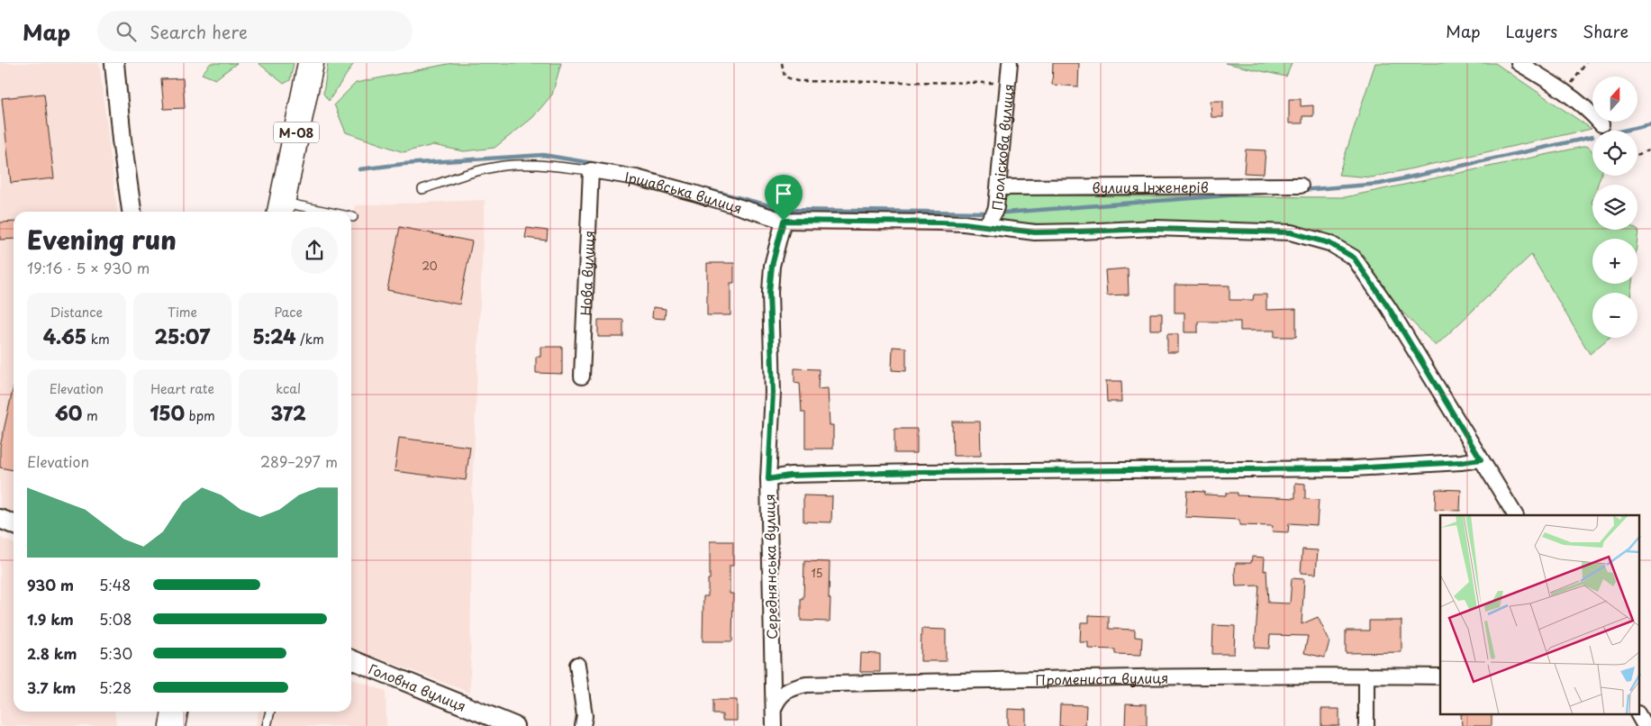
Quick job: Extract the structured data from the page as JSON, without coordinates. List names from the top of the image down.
{
  "streets": {
    "highway": ["М-08"],
    "street": [
      "Проліскова вулиця",
      "вулиця Інженерів",
      "Іршавська вулиця",
      "Нова вулиця",
      "Середнянська вулиця",
      "Промениста вулиця",
      "Головна вулиця"
    ]
  },
  "crossings": [
    ["Проліскова вулиця", "вулиця Інженерів"],
    ["Проліскова вулиця", "Іршавська вулиця"],
    ["Іршавська вулиця", "Нова вулиця"],
    ["Іршавська вулиця", "Середнянська вулиця"],
    ["Середнянська вулиця", "Промениста вулиця"]
  ],
  "house_numbers": ["20", "15"],
  "north": "top",
  "page": {
    "header": "Map",
    "search": "Search here",
    "nav": ["Map", "Layers", "Share"],
    "map_buttons": ["+", "−"],
    "heading": ["Evening run", "19:16 · 5 × 930 m"],
    "stats": [
      ["Distance", "4.65 km"],
      ["Time", "25:07"],
      ["Pace", "5:24 /km"],
      ["Elevation", "60 m"],
      ["Heart rate", "150 bpm"],
      ["kcal", "372"]
    ],
    "chart": ["Elevation", "289–297 m"],
    "list": [
      {
        "name": "930 m",
        "note": "5:48"
      },
      {
        "name": "1.9 km",
        "note": "5:08"
      },
      {
        "name": "2.8 km",
        "note": "5:30"
      },
      {
        "name": "3.7 km",
        "note": "5:28"
      }
    ]
  }
}
